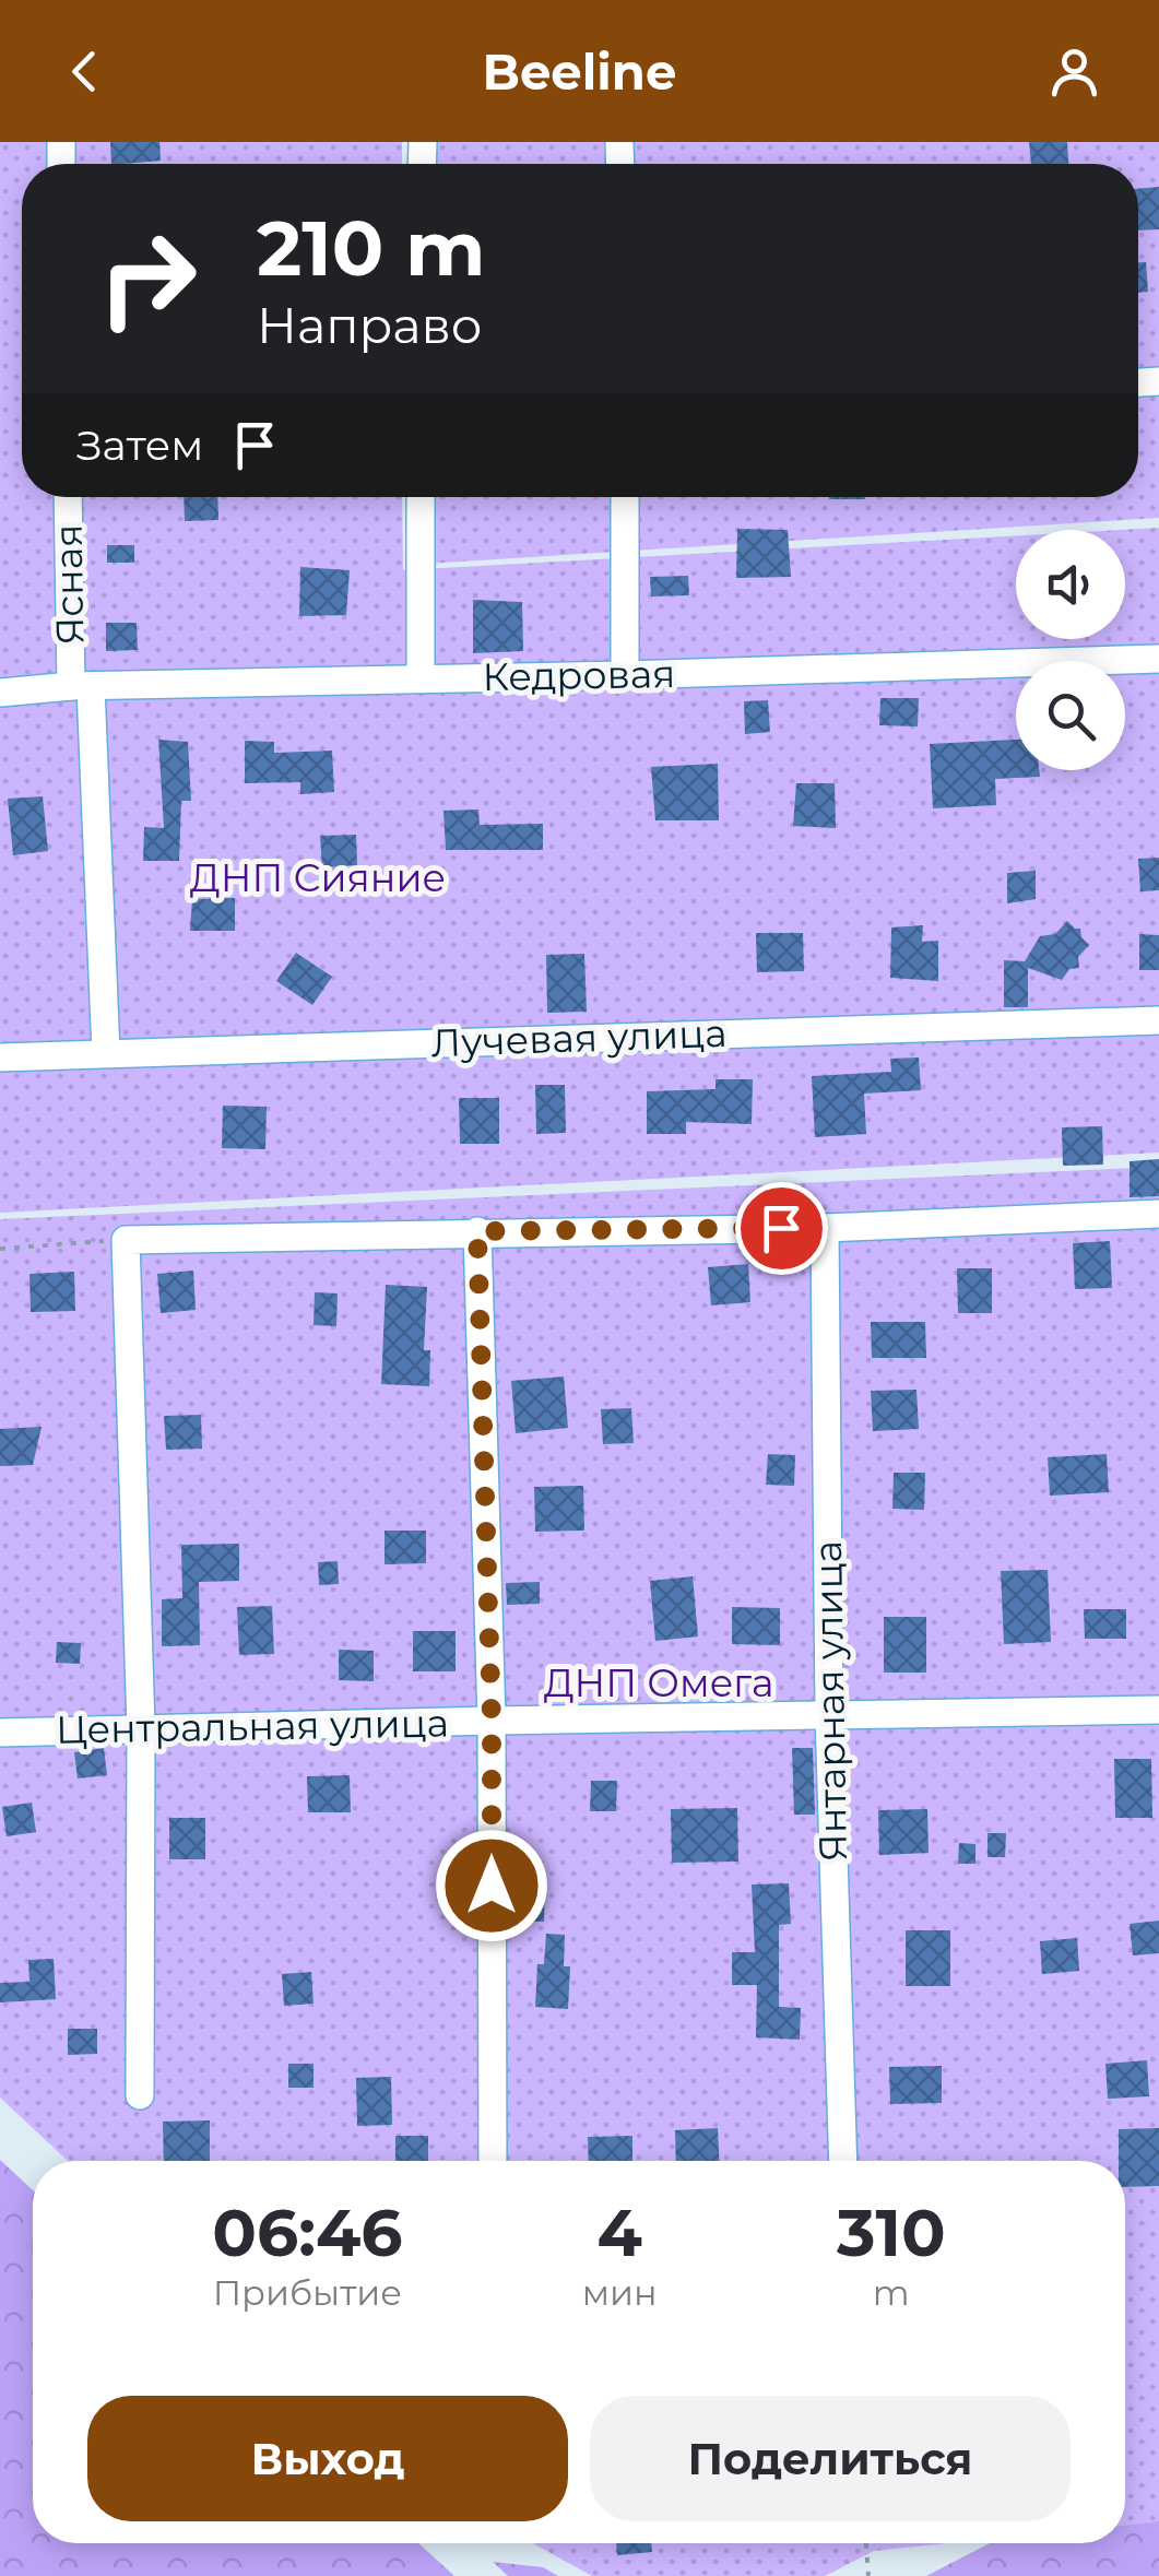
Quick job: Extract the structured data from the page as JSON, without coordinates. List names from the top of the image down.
{
  "streets": {
    "street": [
      "Ясная",
      "Кедровая",
      "Лучевая улица",
      "Янтарная улица",
      "Центральная улица"
    ]
  },
  "crossings": [
    ["Ясная", "Кедровая"],
    ["Ясная", "Лучевая улица"],
    ["Янтарная улица", "Центральная улица"]
  ],
  "parks": ["ДНП Сияние", "ДНП Омега"],
  "page": {
    "header": "Beeline",
    "turn": ["210 m", "Направо"],
    "then": "Затем",
    "eta": [
      "06:46",
      "Прибытие",
      "4",
      "мин",
      "310",
      "m"
    ],
    "buttons": ["Выход", "Поделиться"]
  }
}
